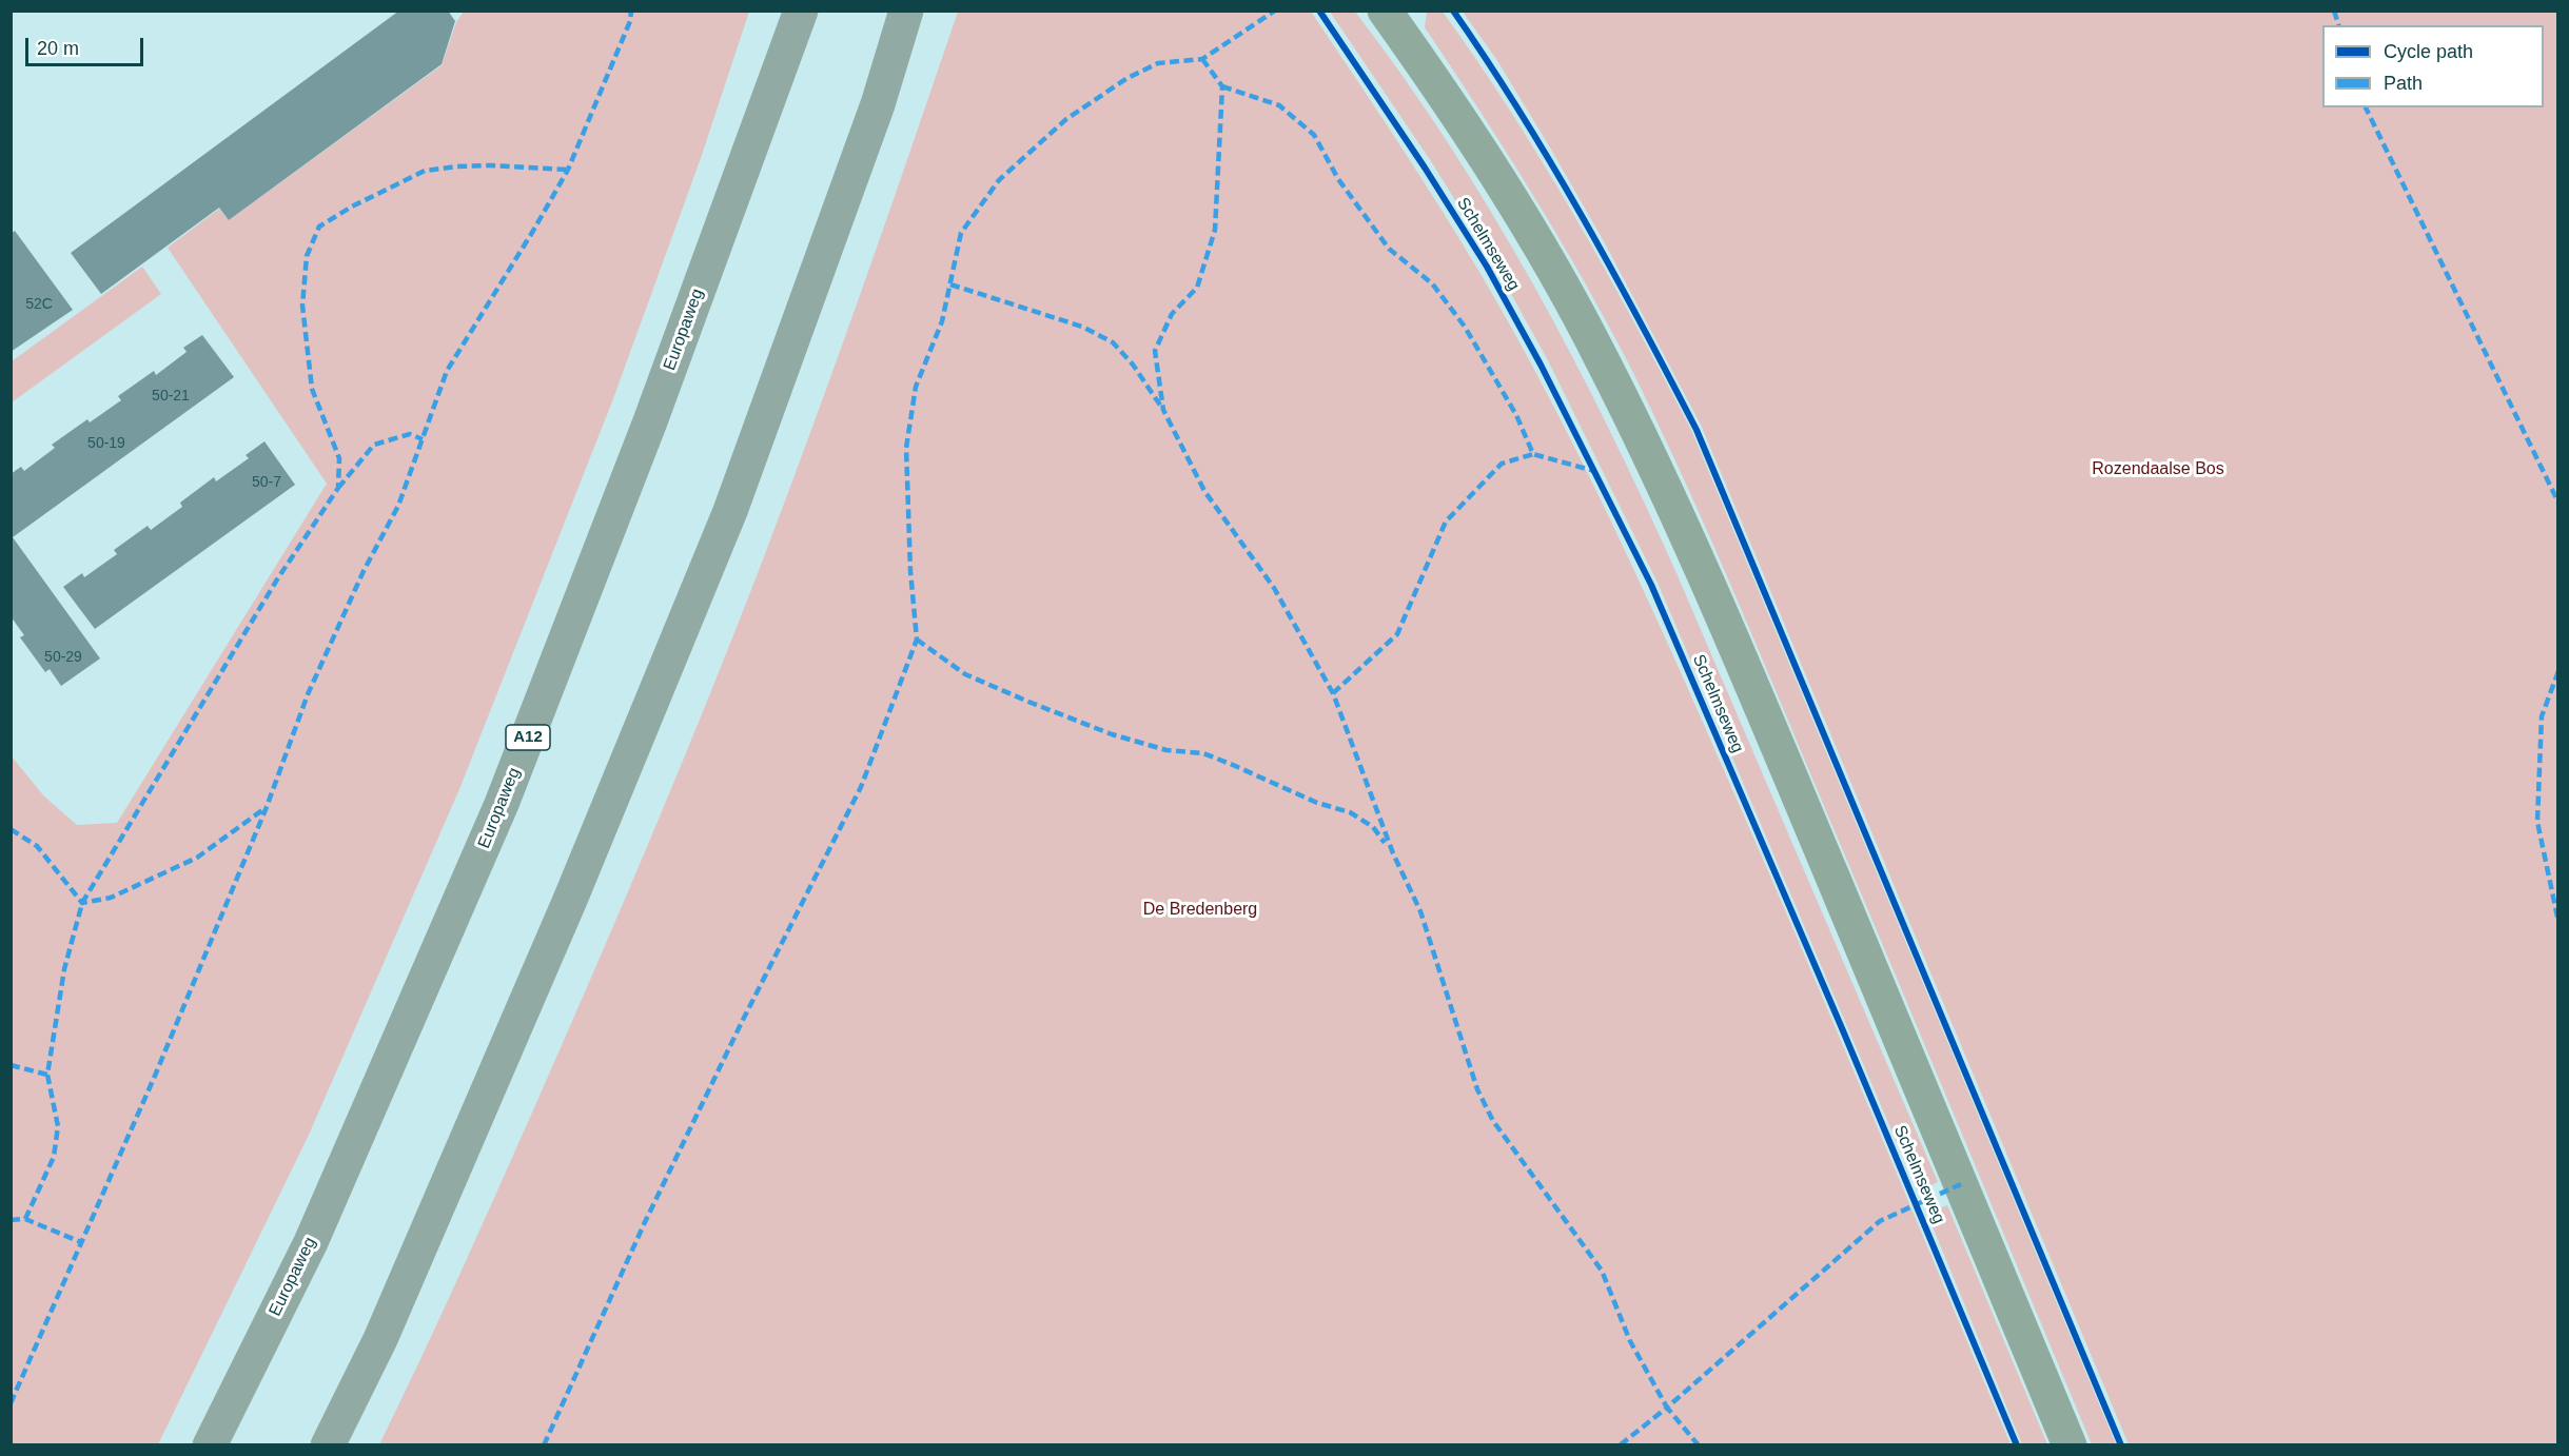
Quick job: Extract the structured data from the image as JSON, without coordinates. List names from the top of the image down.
{
  "streets": {
    "highway": ["Europaweg", "A12"],
    "main road": ["Schelmseweg"]
  },
  "parks": ["Rozendaalse Bos", "De Bredenberg"],
  "house_numbers": [
    "52C",
    "50-21",
    "50-19",
    "50-7",
    "50-29"
  ],
  "legend": ["Cycle path", "Path"],
  "scale_bar": "20 m"
}
